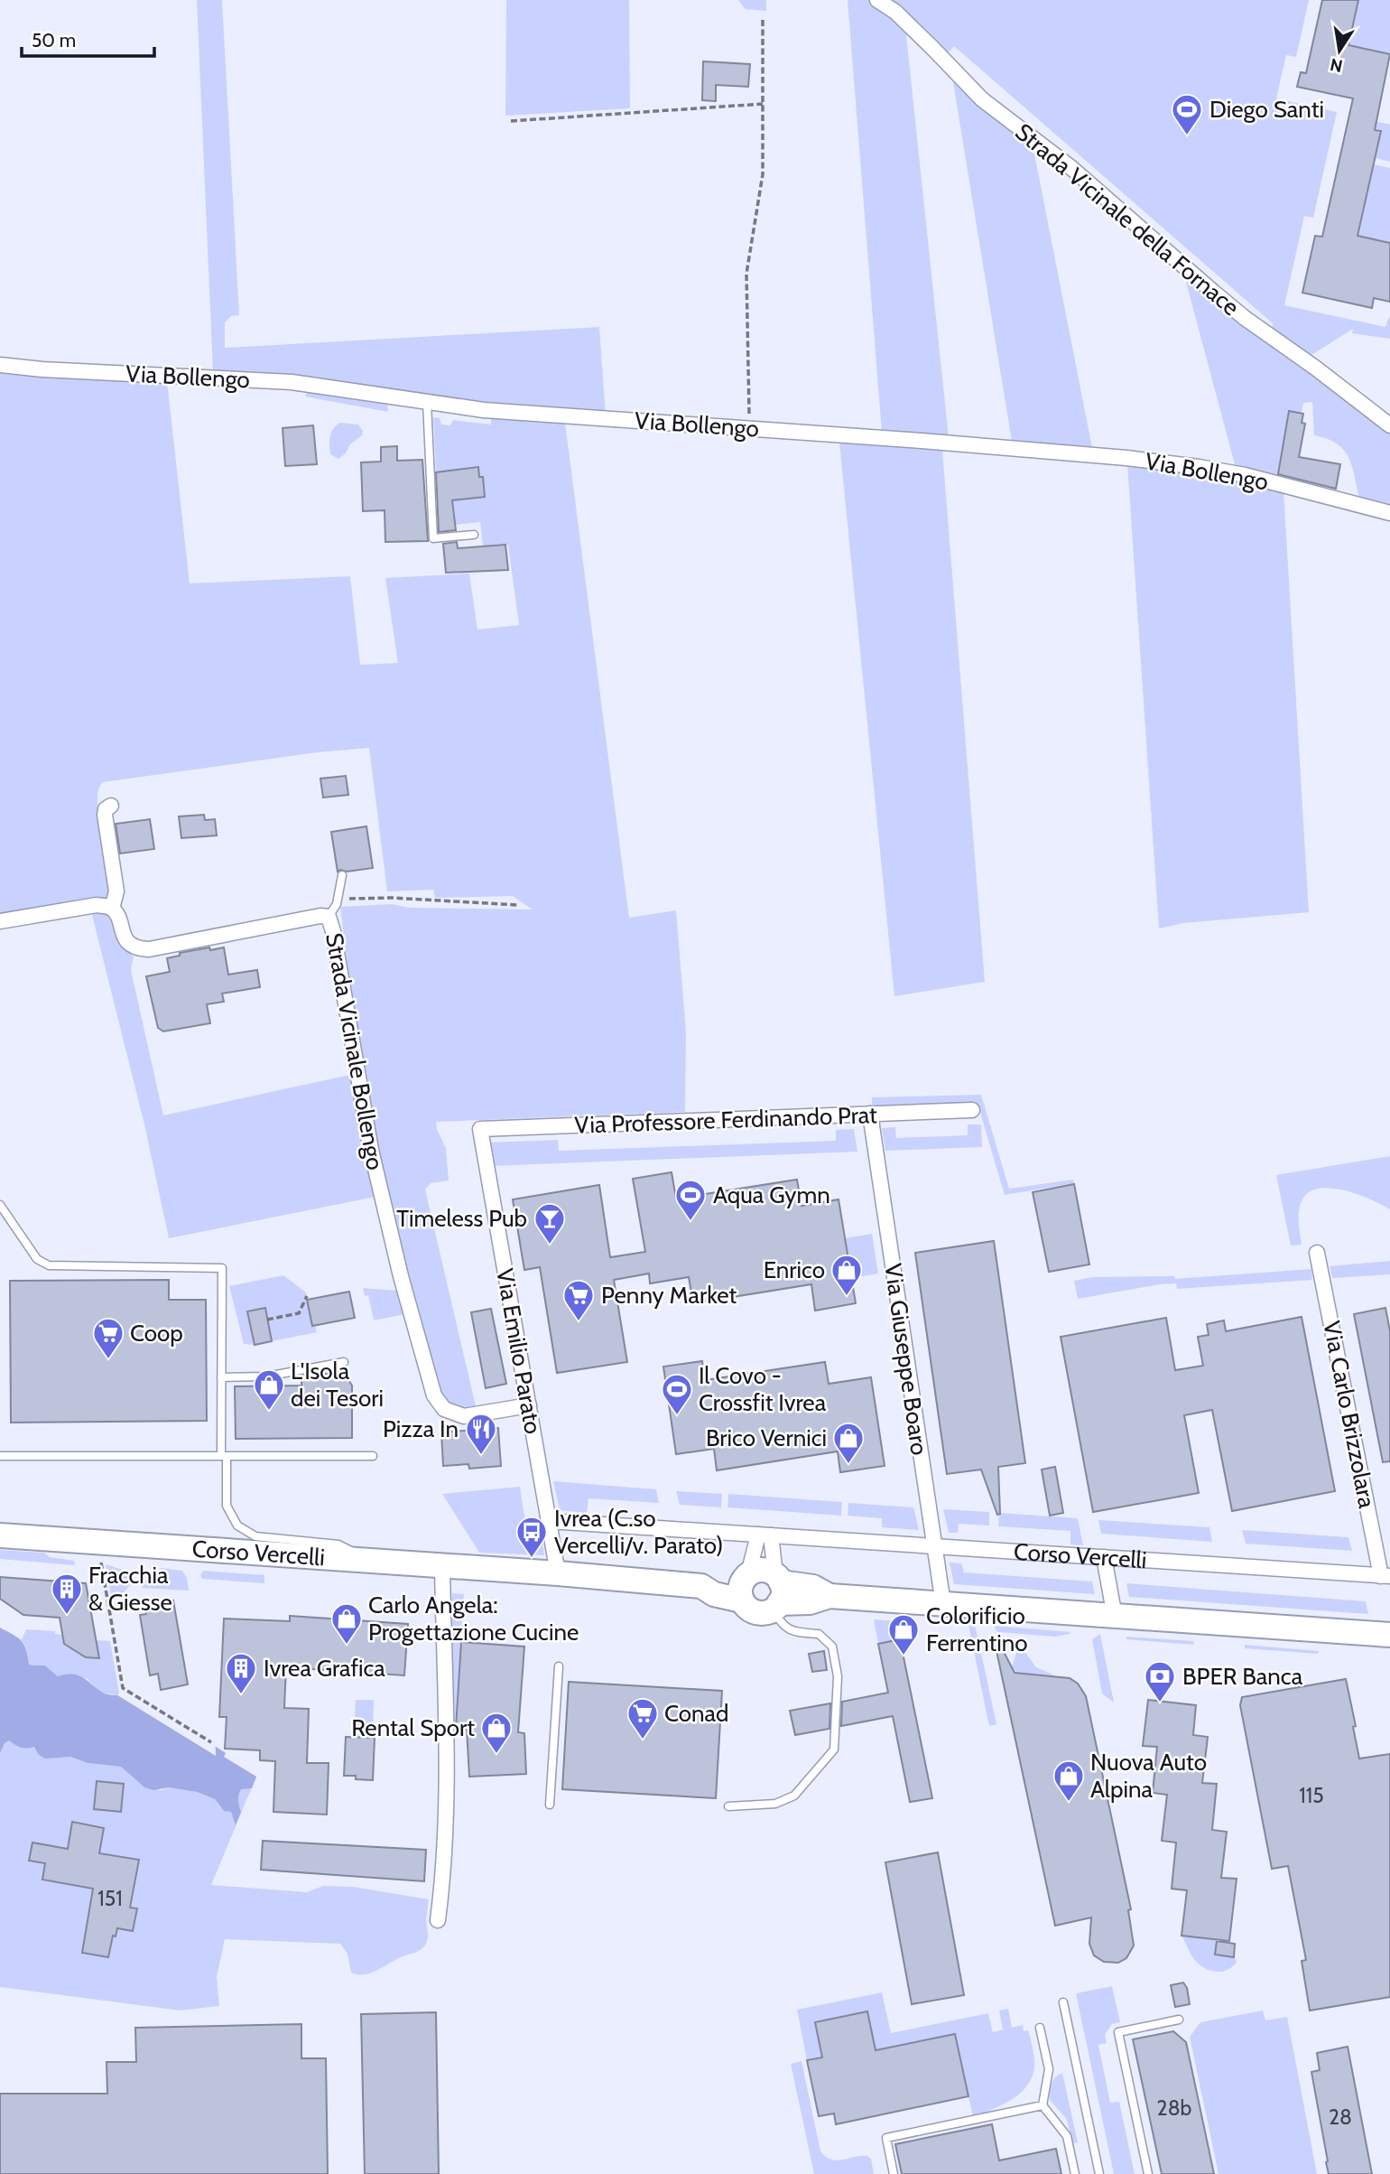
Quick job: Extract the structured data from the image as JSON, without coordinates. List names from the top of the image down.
{
  "streets": {
    "main road": ["Corso Vercelli"],
    "street": [
      "Strada Vicinale della Fornace",
      "Via Bollengo",
      "Strada Vicinale Bollengo",
      "Via Professore Ferdinando Prat",
      "Via Emilio Parato",
      "Via Giuseppe Boaro",
      "Via Carlo Brizzolara"
    ]
  },
  "crossings": [
    ["Strada Vicinale Bollengo", "Via Emilio Parato"],
    ["Via Professore Ferdinando Prat", "Via Emilio Parato"],
    ["Via Professore Ferdinando Prat", "Via Giuseppe Boaro"],
    ["Via Emilio Parato", "Corso Vercelli"],
    ["Via Giuseppe Boaro", "Corso Vercelli"],
    ["Via Carlo Brizzolara", "Corso Vercelli"]
  ],
  "places": {
    "sports": ["Diego Santi", "Aqua Gymn", "Il Covo - Crossfit Ivrea"],
    "bar": ["Timeless Pub"],
    "shop": [
      "Enrico",
      "L'Isola dei Tesori",
      "Brico Vernici",
      "Carlo Angela: Progettazione Cucine",
      "Colorificio Ferrentino",
      "Rental Sport",
      "Nuova Auto Alpina"
    ],
    "supermarket": ["Penny Market", "Coop", "Conad"],
    "restaurant": ["Pizza In"],
    "bus stop": ["Ivrea (C.so Vercelli/v. Parato)"],
    "building": ["Fracchia & Giesse", "Ivrea Grafica"],
    "bank": ["BPER Banca"]
  },
  "house_numbers": [
    "115",
    "151",
    "28b",
    "28"
  ],
  "scale_bar": "50 m",
  "north": "bottom"
}
